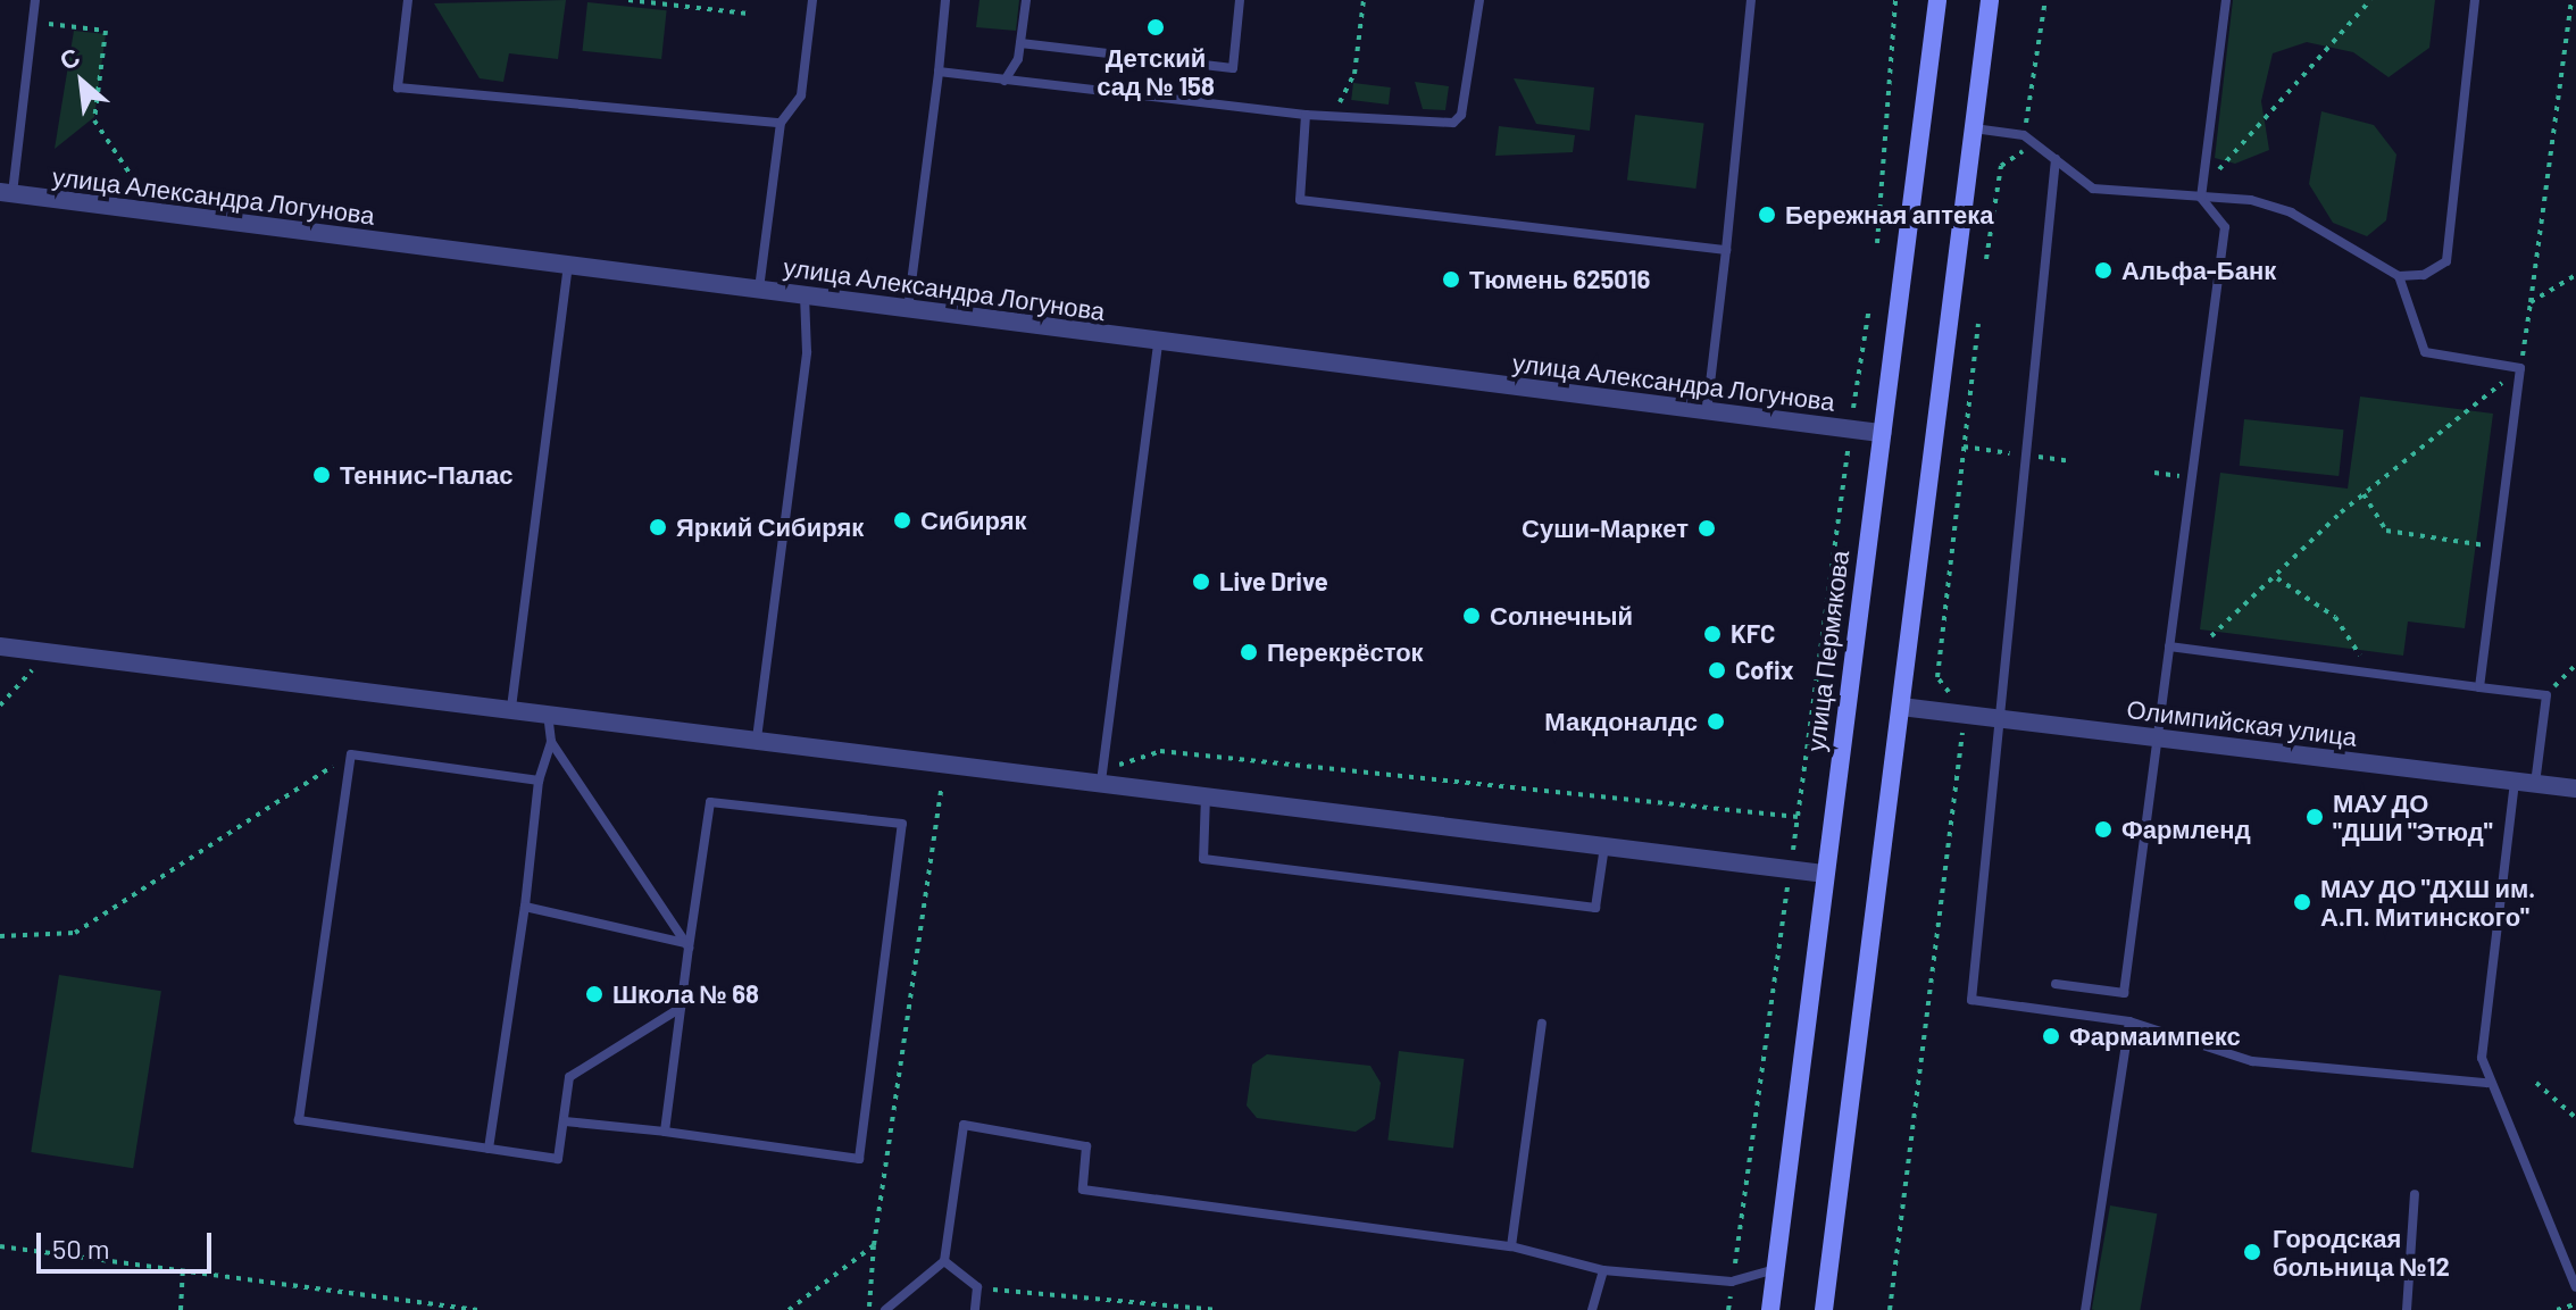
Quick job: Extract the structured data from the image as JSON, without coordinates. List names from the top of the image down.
{
  "streets": {
    "main road": ["улица Пермякова"],
    "street": ["улица Александра Логунова", "Олимпийская улица"]
  },
  "crossings": [
    ["улица Александра Логунова", "улица Пермякова"]
  ],
  "places": [
    "Детский сад № 158",
    "Бережная аптека",
    "Альфа-Банк",
    "Тюмень 625016",
    "Теннис-Палас",
    "Сибиряк",
    "Яркий Сибиряк",
    "Суши-Маркет",
    "Live Drive",
    "Солнечный",
    "KFC",
    "Перекрёсток",
    "Cofix",
    "Макдоналдс",
    "МАУ ДО \"ДШИ \"Этюд\"",
    "Фармленд",
    "МАУ ДО \"ДХШ им. А.П. Митинского\"",
    "Школа № 68",
    "Фармаимпекс",
    "Городская больница №12"
  ],
  "scale_bar": "50 m",
  "north": "top left"
}
